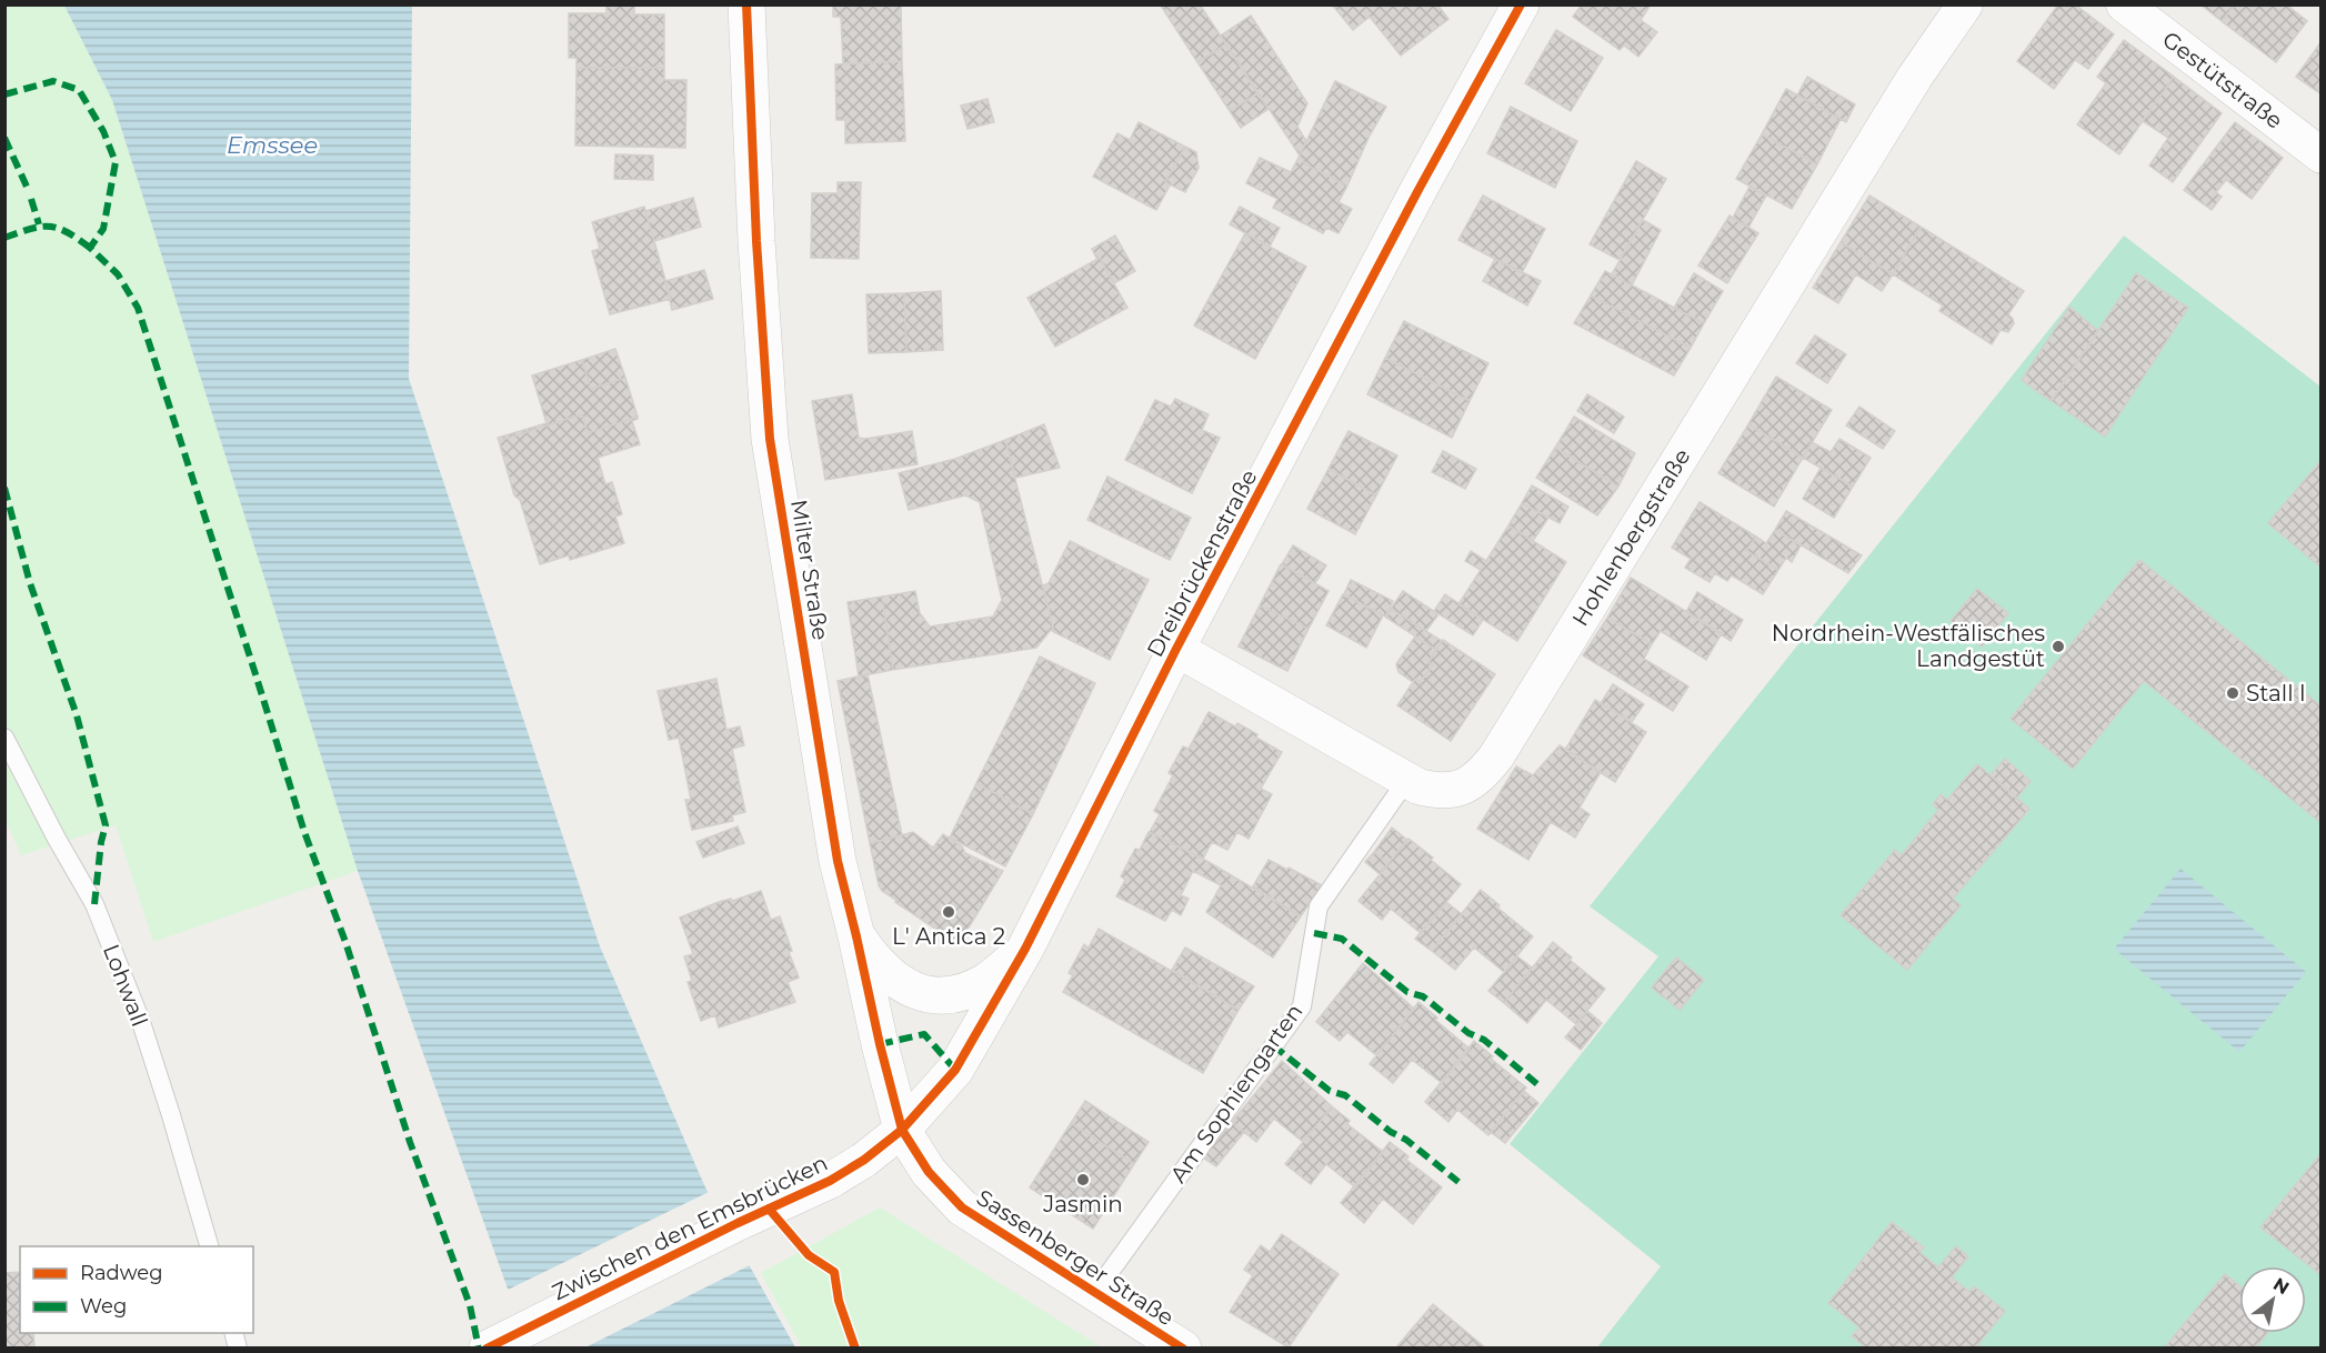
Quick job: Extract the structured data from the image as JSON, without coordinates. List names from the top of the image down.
{
  "streets": {
    "street": [
      "Gestütstraße",
      "Hohlenbergstraße",
      "Dreibrückenstraße",
      "Milter Straße",
      "Zwischen den Emsbrücken",
      "Sassenberger Straße"
    ],
    "lane": ["Lohwall", "Am Sophiengarten"]
  },
  "crossings": [
    ["Hohlenbergstraße", "Dreibrückenstraße"],
    ["Hohlenbergstraße", "Am Sophiengarten"],
    ["Dreibrückenstraße", "Milter Straße"],
    ["Dreibrückenstraße", "Zwischen den Emsbrücken"],
    ["Dreibrückenstraße", "Sassenberger Straße"],
    ["Milter Straße", "Zwischen den Emsbrücken"],
    ["Milter Straße", "Sassenberger Straße"],
    ["Am Sophiengarten", "Sassenberger Straße"],
    ["Zwischen den Emsbrücken", "Sassenberger Straße"]
  ],
  "water": ["Emssee"],
  "places": [
    "Nordrhein-Westfälisches Landgestüt",
    "Stall I",
    "L' Antica 2",
    "Jasmin"
  ],
  "legend": ["Radweg", "Weg"],
  "north": "top right"
}
